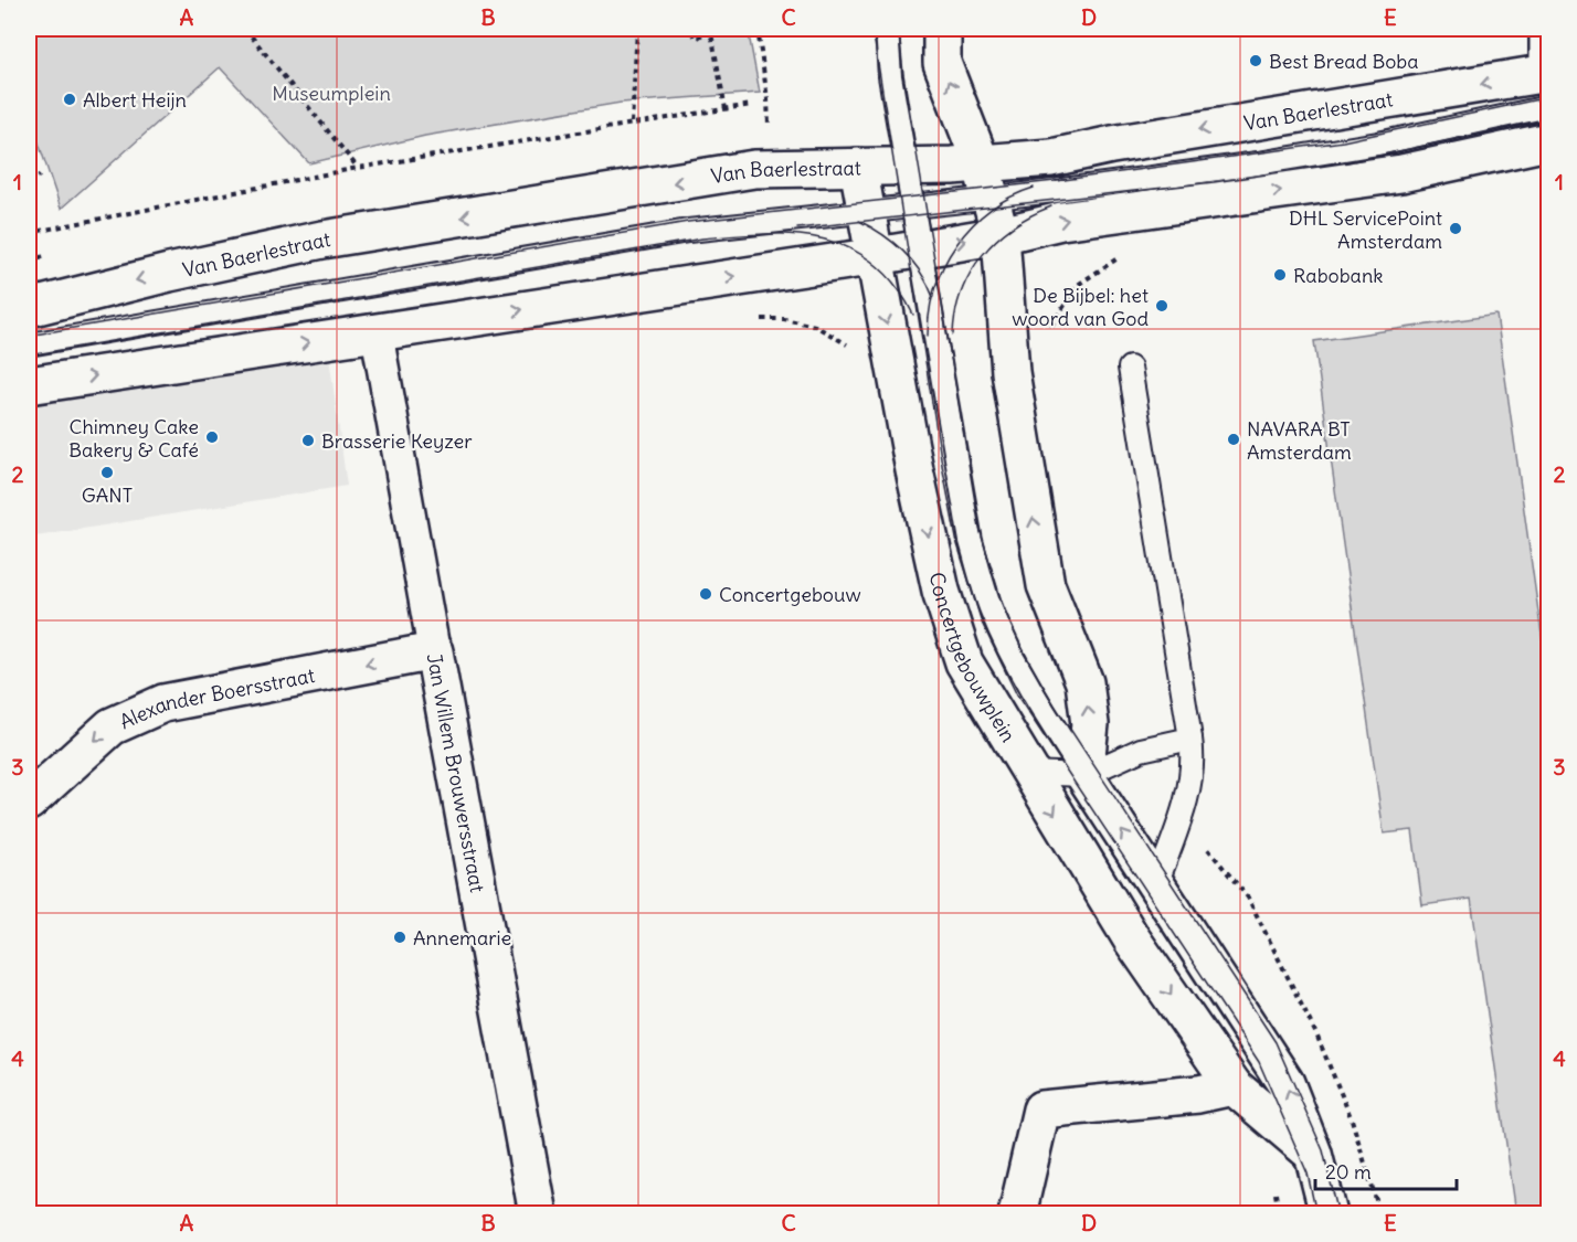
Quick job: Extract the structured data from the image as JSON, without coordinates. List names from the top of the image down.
{
  "streets": {
    "street": [
      "Van Baerlestraat",
      "Concertgebouwplein",
      "Alexander Boersstraat",
      "Jan Willem Brouwersstraat"
    ]
  },
  "crossings": [
    ["Van Baerlestraat", "Concertgebouwplein"],
    ["Alexander Boersstraat", "Jan Willem Brouwersstraat"]
  ],
  "one_way": ["Alexander Boersstraat"],
  "parks": ["Museumplein"],
  "places": [
    "Best Bread Boba",
    "Albert Heijn",
    "DHL ServicePoint Amsterdam",
    "Rabobank",
    "De Bijbel: het woord van God",
    "Chimney Cake Bakery & Café",
    "NAVARA BT Amsterdam",
    "Brasserie Keyzer",
    "GANT",
    "Concertgebouw",
    "Annemarie"
  ],
  "scale_bar": "20 m",
  "grid": {
    "columns": [
      "A",
      "B",
      "C",
      "D",
      "E"
    ],
    "rows": [
      "1",
      "2",
      "3",
      "4"
    ]
  }
}
